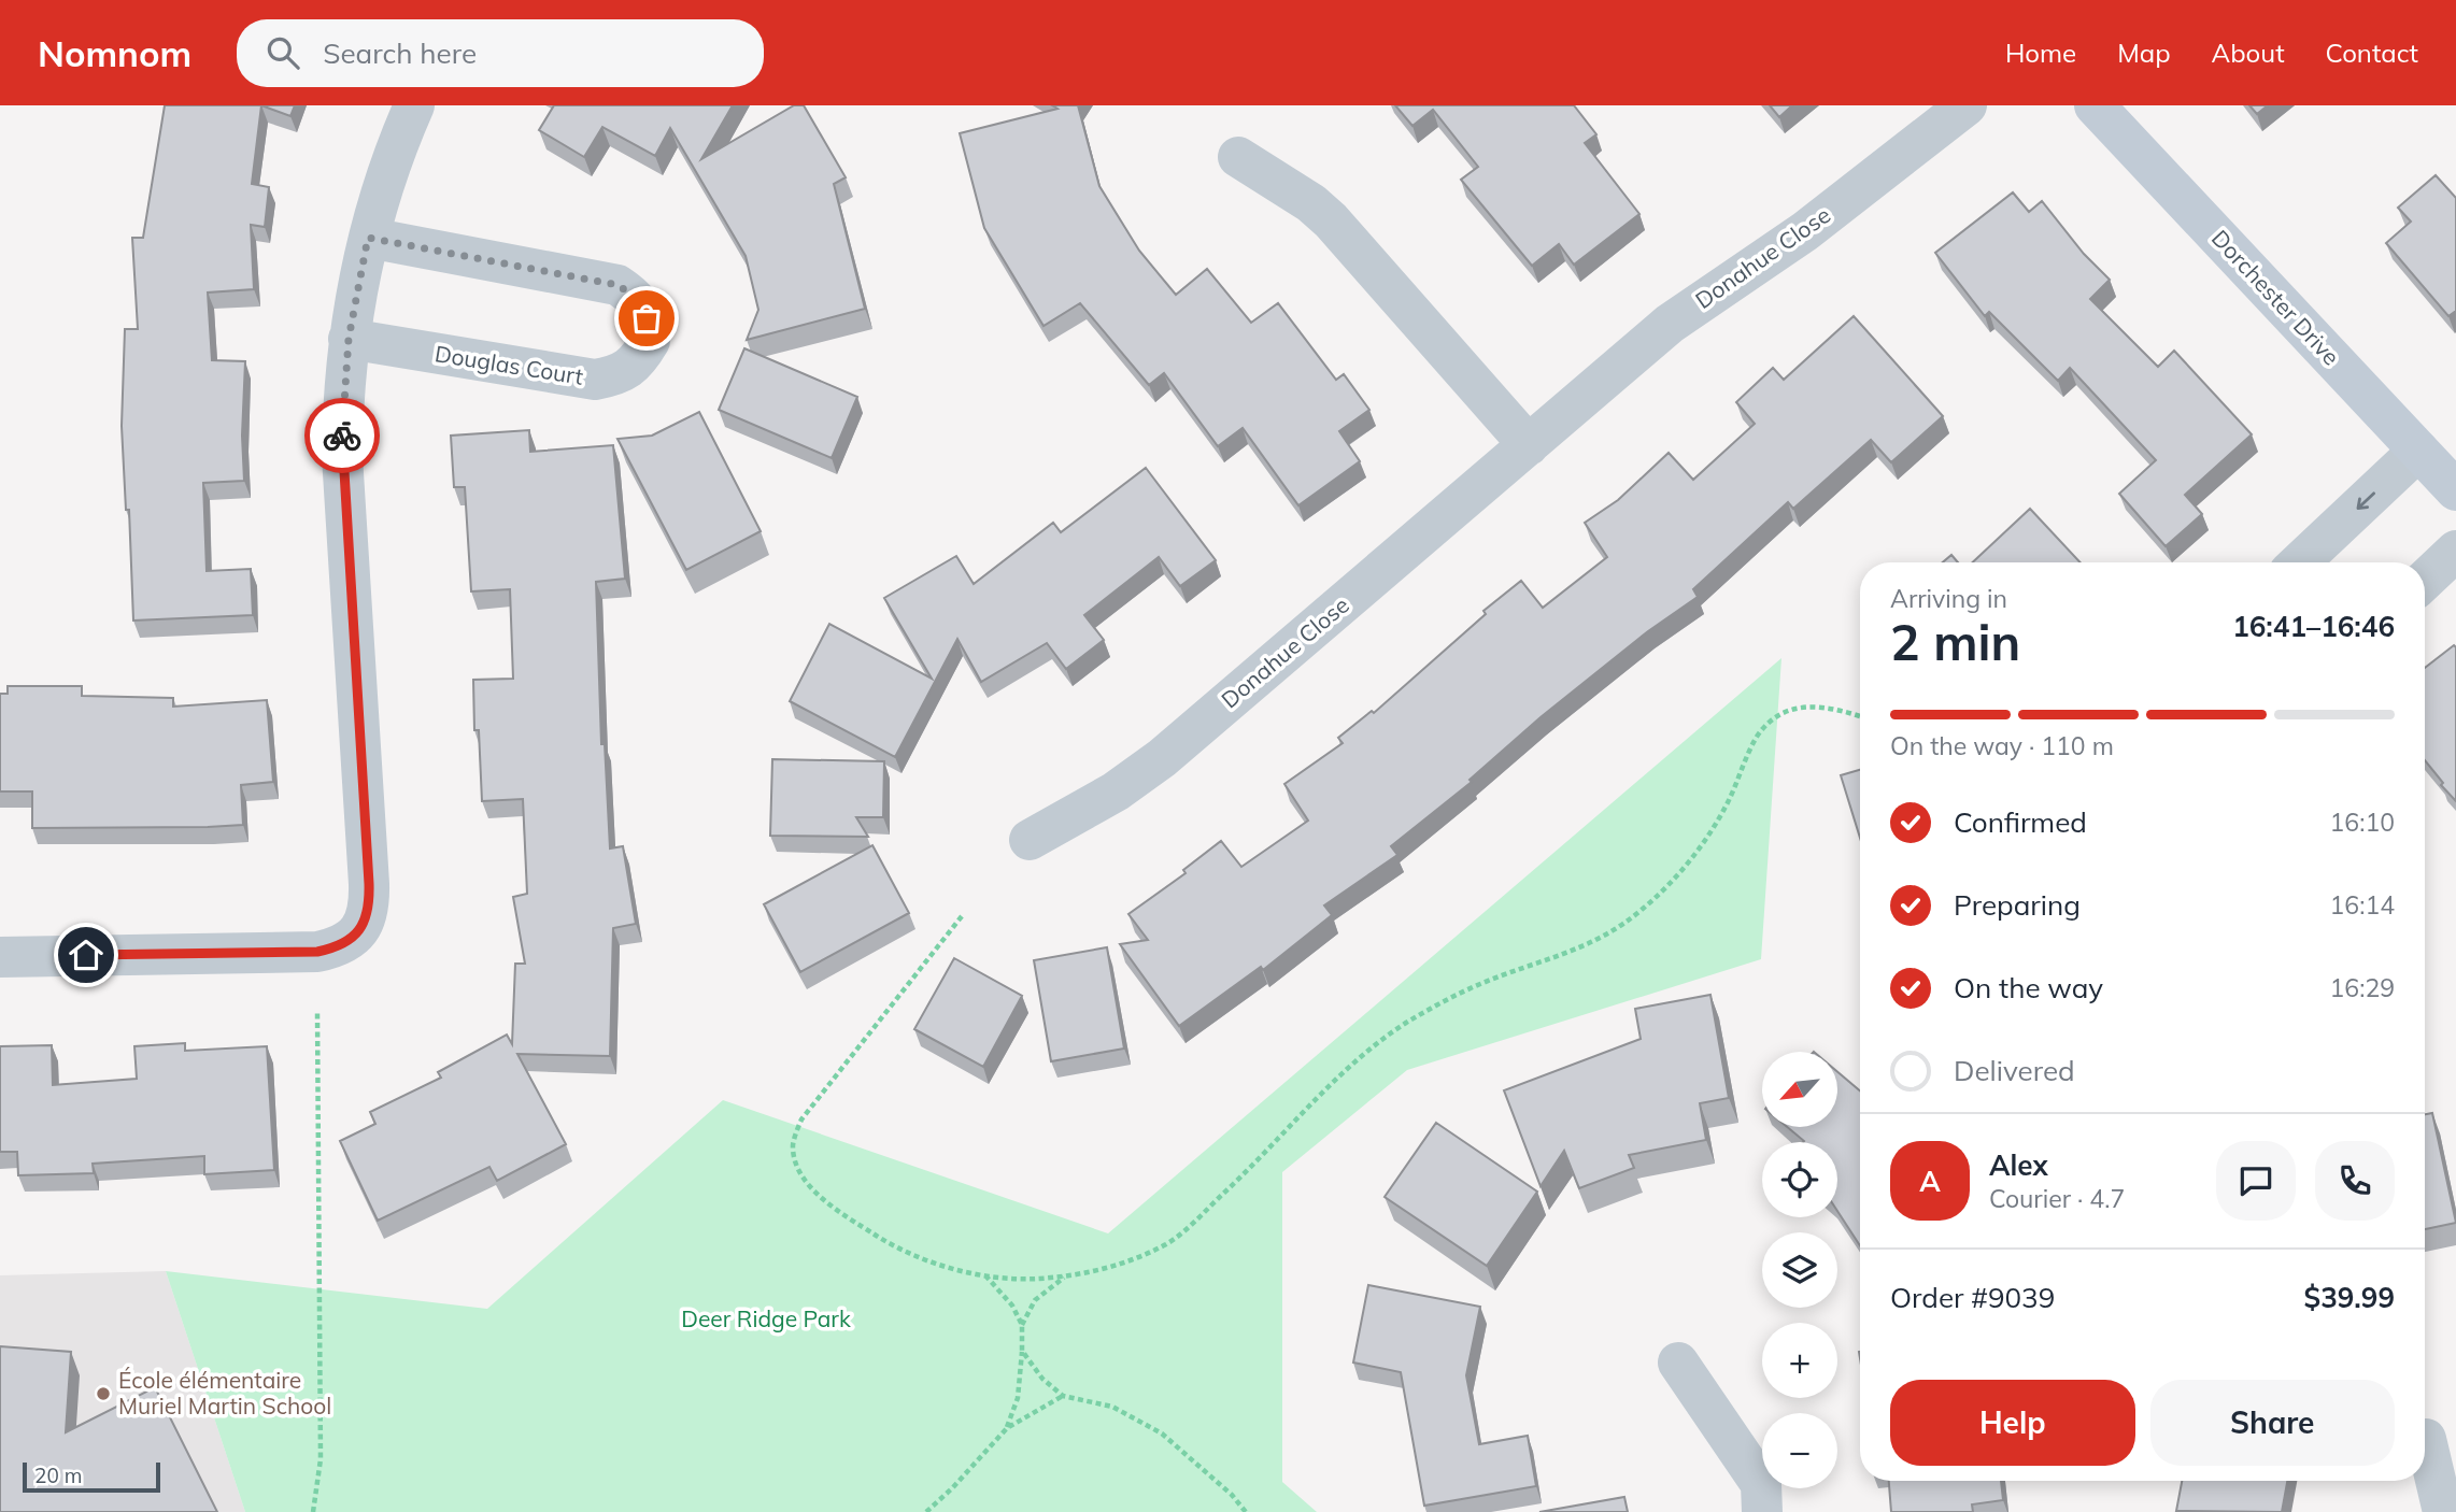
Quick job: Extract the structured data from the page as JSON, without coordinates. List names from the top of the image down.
{
  "streets": {
    "street": ["Donahue Close", "Dorchester Drive", "Douglas Court"]
  },
  "parks": ["Deer Ridge Park"],
  "places": ["École élémentaire Muriel Martin School"],
  "scale_bar": "20 m",
  "north": "bottom left",
  "page": {
    "header": "Nomnom",
    "search": "Search here",
    "nav": [
      "Home",
      "Map",
      "About",
      "Contact"
    ],
    "heading": ["2 min", "Arriving in", "16:41–16:46"],
    "panel": [
      "Alex",
      "Courier · 4.7",
      "Order #9039",
      "$39.99"
    ],
    "bar": "On the way · 110 m",
    "list": [
      ["Confirmed", "16:10"],
      ["Preparing", "16:14"],
      ["On the way", "16:29"],
      "Delivered"
    ],
    "map_buttons": ["+", "−"],
    "round": "A",
    "buttons": ["Help", "Share"],
    "scale": "20 m"
  }
}
